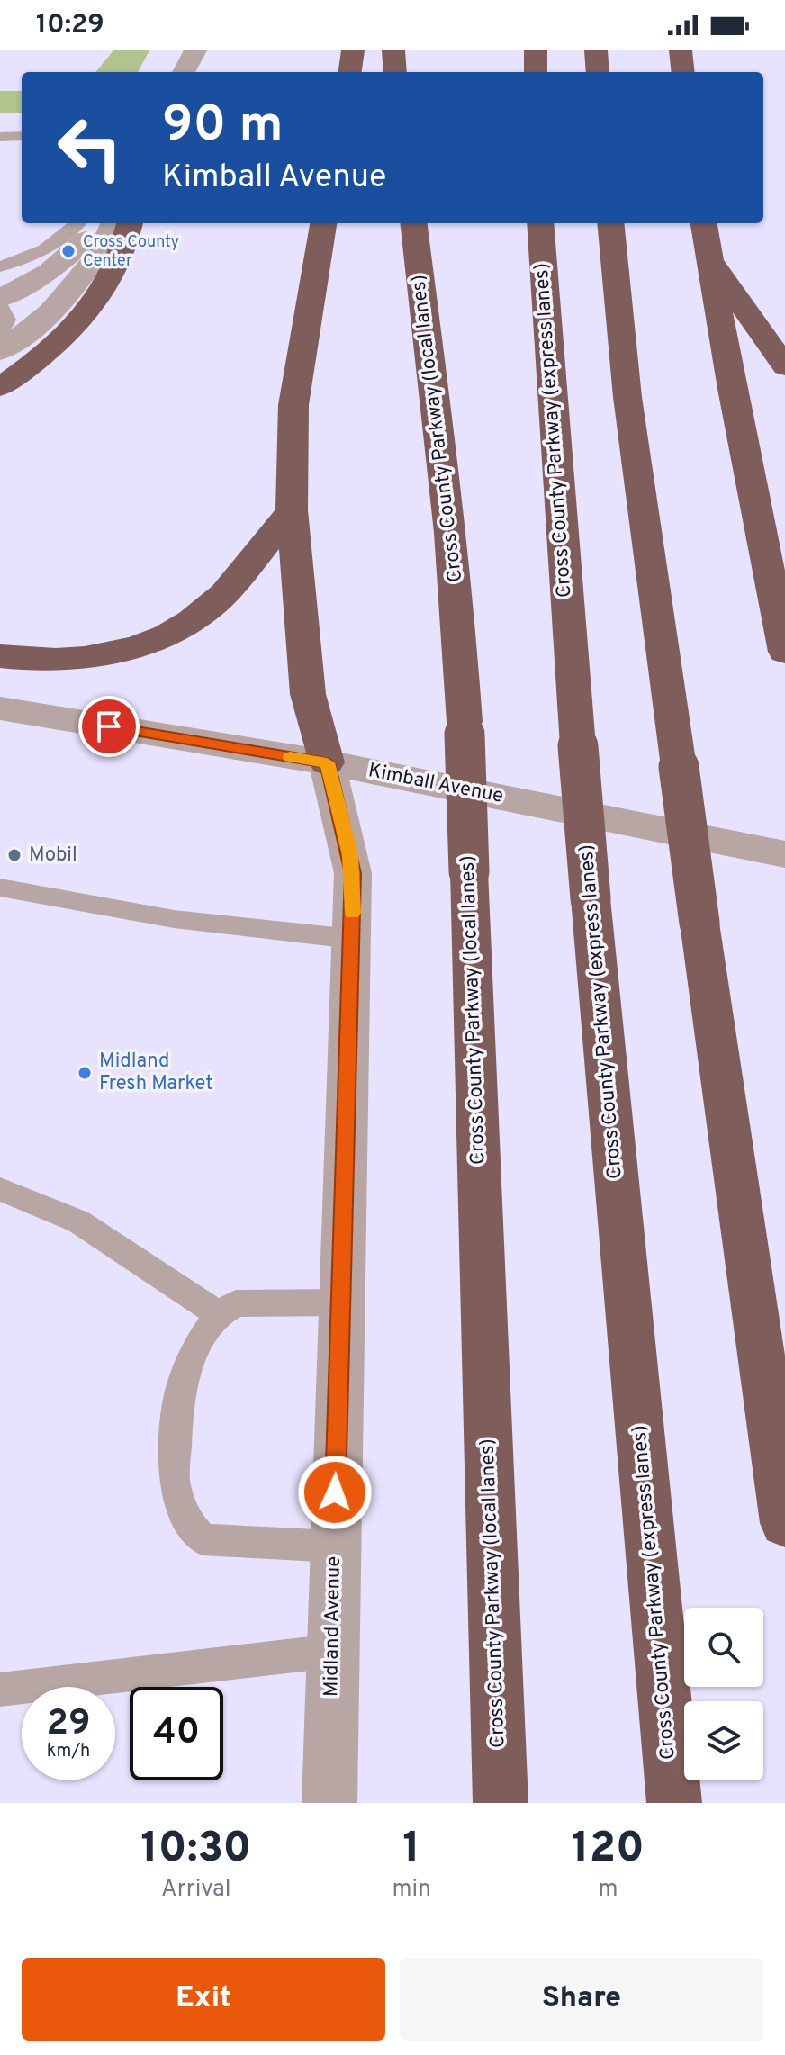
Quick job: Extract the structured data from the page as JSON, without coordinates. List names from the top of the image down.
{
  "streets": {
    "highway": ["Cross County Parkway (local lanes)", "Cross County Parkway (express lanes)"],
    "street": ["Kimball Avenue", "Midland Avenue"]
  },
  "crossings": [
    ["Kimball Avenue", "Midland Avenue"]
  ],
  "places": ["Cross County Center", "Mobil", "Midland Fresh Market"],
  "page": {
    "status": "10:29",
    "turn": ["90 m", "Kimball Avenue"],
    "speed": "29 km/h",
    "limit": "40",
    "eta": [
      "10:30",
      "Arrival",
      "1",
      "min",
      "120",
      "m"
    ],
    "buttons": ["Exit", "Share"]
  }
}
